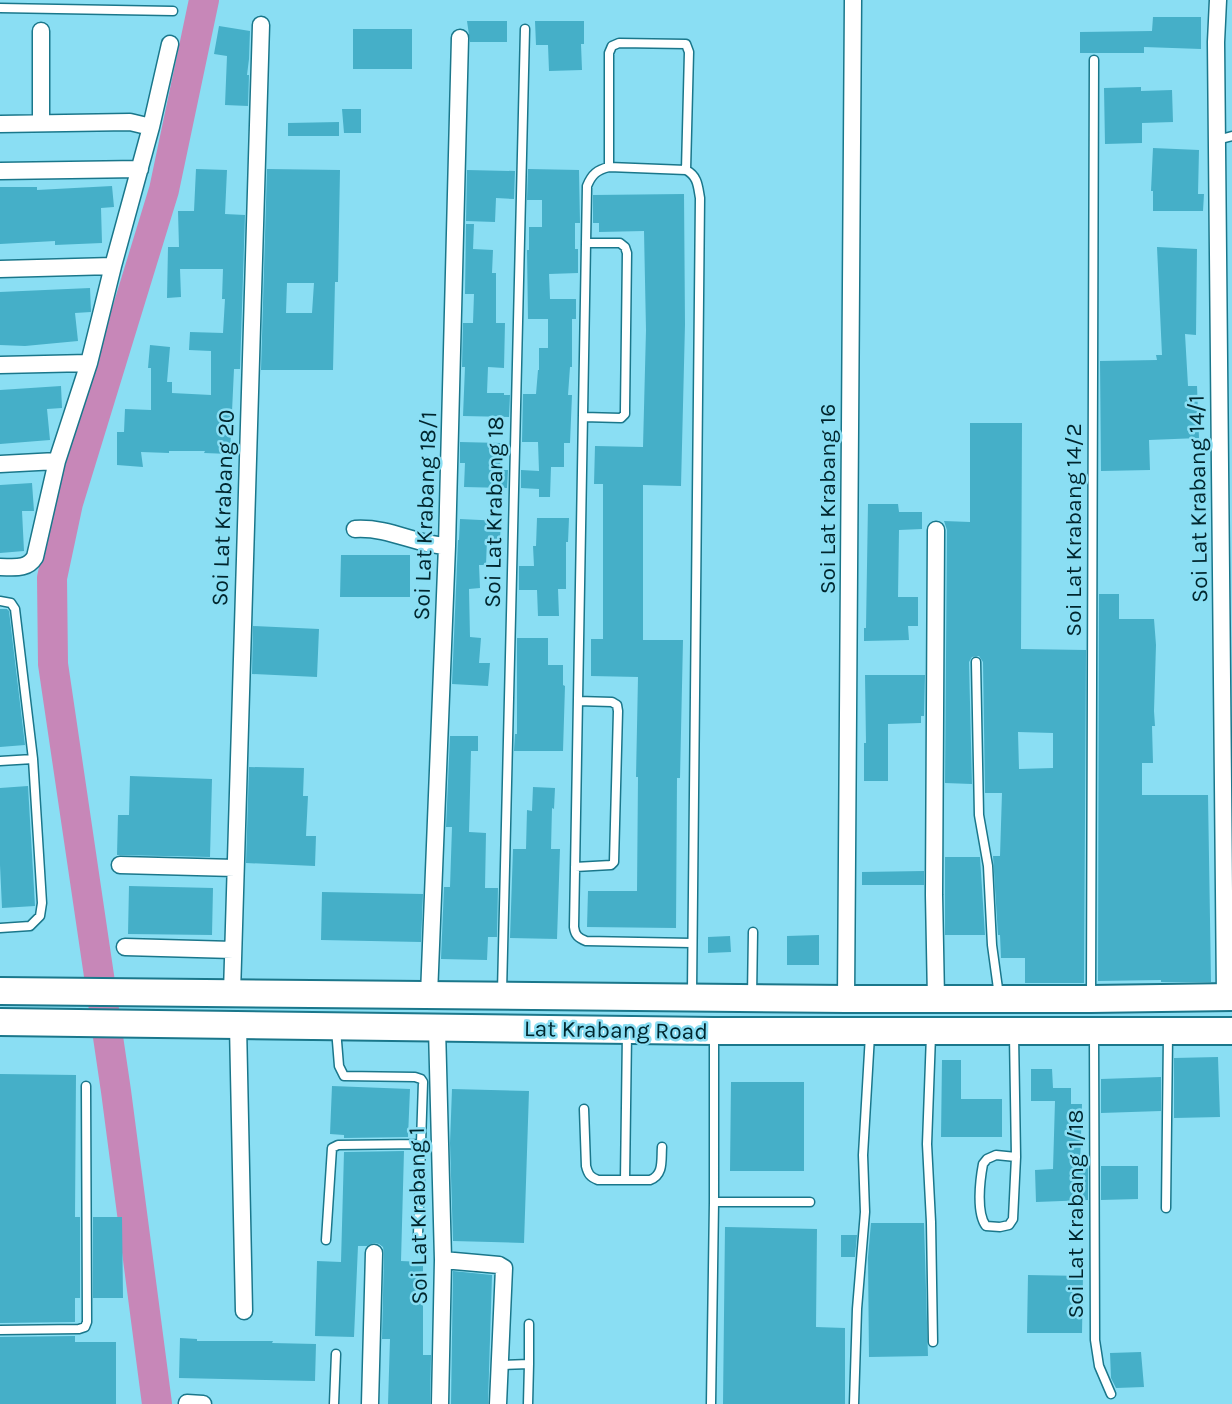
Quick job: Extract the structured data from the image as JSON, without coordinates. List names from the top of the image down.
{
  "streets": {
    "main road": ["Lat Krabang Road"],
    "street": [
      "Soi Lat Krabang 16",
      "Soi Lat Krabang 14/1",
      "Soi Lat Krabang 20",
      "Soi Lat Krabang 18/1",
      "Soi Lat Krabang 1"
    ],
    "lane": ["Soi Lat Krabang 18", "Soi Lat Krabang 14/2", "Soi Lat Krabang 1/18"]
  },
  "crossings": [
    ["Soi Lat Krabang 16", "Lat Krabang Road"],
    ["Soi Lat Krabang 14/1", "Lat Krabang Road"],
    ["Soi Lat Krabang 20", "Lat Krabang Road"],
    ["Soi Lat Krabang 18", "Lat Krabang Road"],
    ["Soi Lat Krabang 18/1", "Lat Krabang Road"],
    ["Soi Lat Krabang 14/2", "Lat Krabang Road"],
    ["Lat Krabang Road", "Soi Lat Krabang 1/18"],
    ["Lat Krabang Road", "Soi Lat Krabang 1"]
  ]
}
